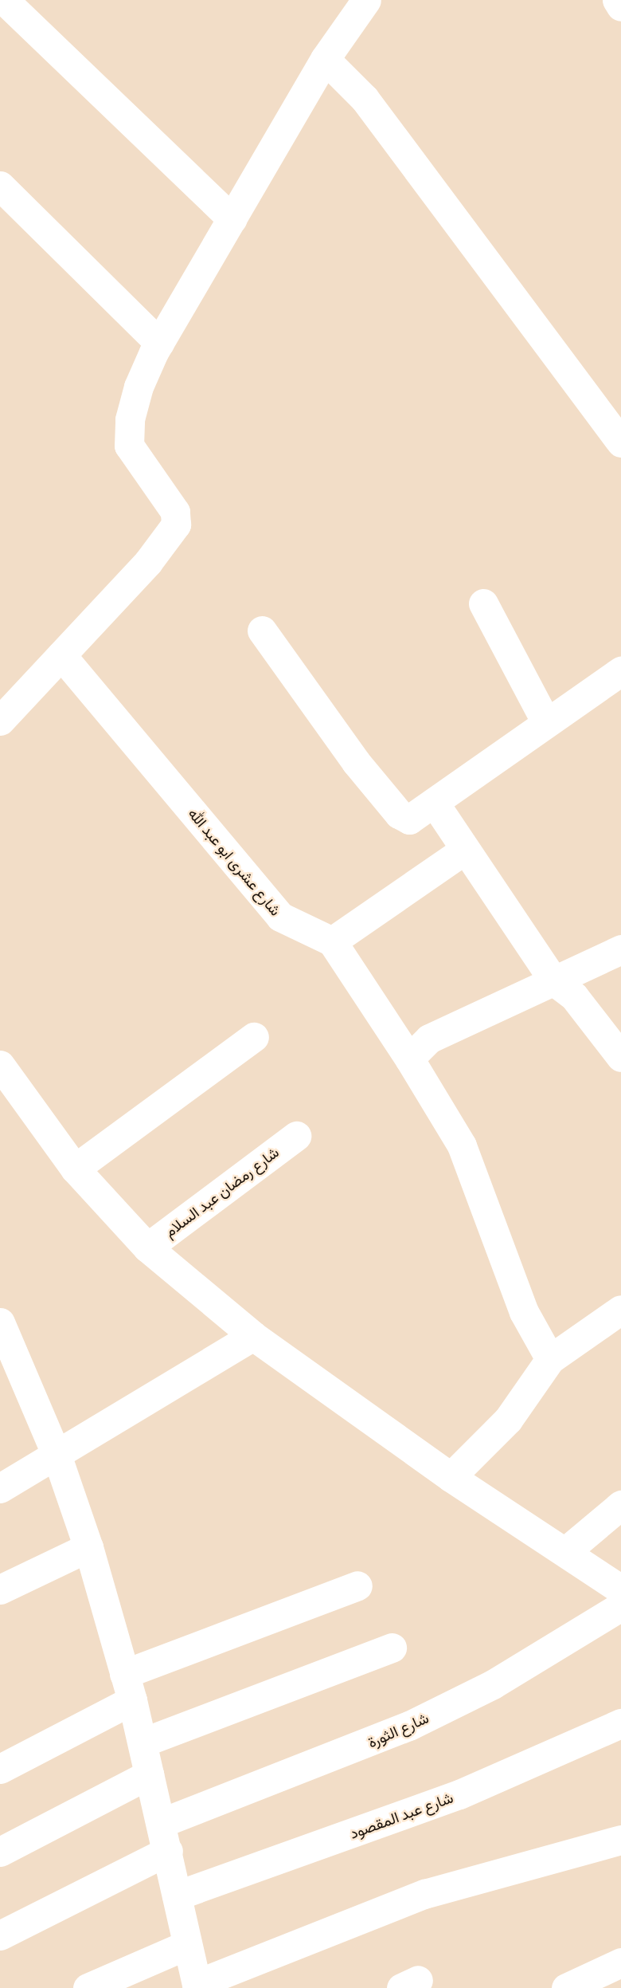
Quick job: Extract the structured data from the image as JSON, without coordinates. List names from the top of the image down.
{
  "streets": {
    "street": [
      "شارع عشرى ابو عبد الله",
      "شارع رمضان عبد السلام",
      "شارع الثورة",
      "شارع عبد المقصود"
    ]
  }
}
